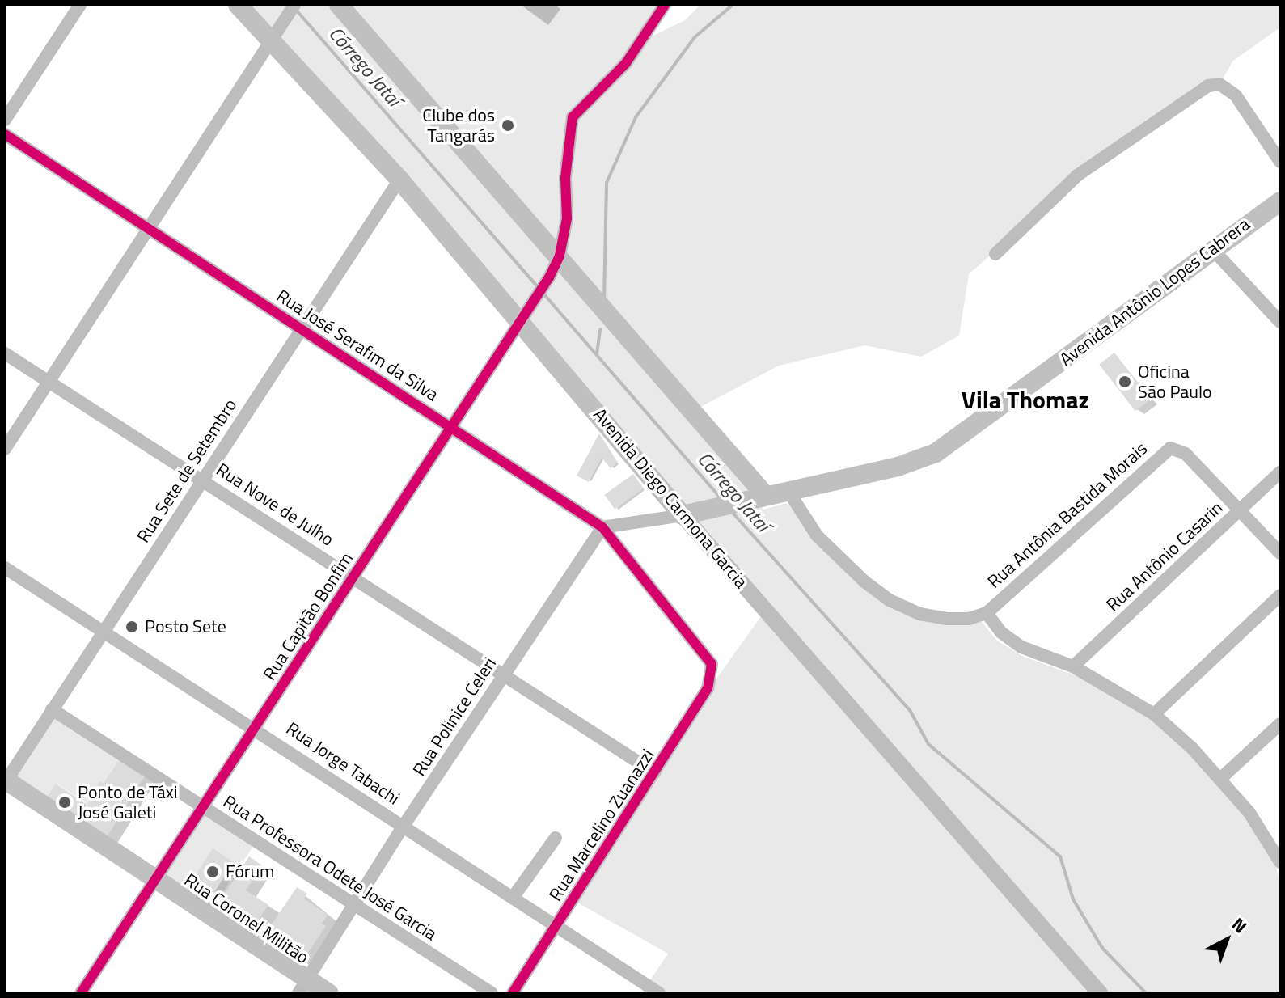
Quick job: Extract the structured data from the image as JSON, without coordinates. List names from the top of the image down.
{
  "streets": {
    "main road": ["Avenida Antônio Lopes Cabrera", "Avenida Diego Carmona Garcia", "Rua Coronel Militão"],
    "street": [
      "Rua José Serafim da Silva",
      "Rua Sete de Setembro",
      "Rua Nove de Julho",
      "Rua Antônia Bastida Morais",
      "Rua Antônio Casarin",
      "Rua Capitão Bonfim",
      "Rua Polinice Celeri",
      "Rua Jorge Tabachi",
      "Rua Marcelino Zuanazzi",
      "Rua Professora Odete José Garcia"
    ]
  },
  "crossings": [
    ["Avenida Antônio Lopes Cabrera", "Rua José Serafim da Silva"],
    ["Avenida Antônio Lopes Cabrera", "Avenida Diego Carmona Garcia"],
    ["Avenida Antônio Lopes Cabrera", "Rua Polinice Celeri"],
    ["Rua José Serafim da Silva", "Rua Sete de Setembro"],
    ["Rua José Serafim da Silva", "Rua Capitão Bonfim"],
    ["Rua José Serafim da Silva", "Rua Polinice Celeri"],
    ["Rua José Serafim da Silva", "Rua Marcelino Zuanazzi"],
    ["Rua Sete de Setembro", "Avenida Diego Carmona Garcia"],
    ["Rua Sete de Setembro", "Rua Nove de Julho"],
    ["Rua Sete de Setembro", "Rua Jorge Tabachi"],
    ["Rua Sete de Setembro", "Rua Professora Odete José Garcia"],
    ["Rua Sete de Setembro", "Rua Coronel Militão"],
    ["Avenida Diego Carmona Garcia", "Rua Capitão Bonfim"],
    ["Rua Nove de Julho", "Rua Capitão Bonfim"],
    ["Rua Nove de Julho", "Rua Polinice Celeri"],
    ["Rua Nove de Julho", "Rua Marcelino Zuanazzi"],
    ["Rua Antônia Bastida Morais", "Rua Antônio Casarin"],
    ["Rua Capitão Bonfim", "Rua Jorge Tabachi"],
    ["Rua Capitão Bonfim", "Rua Professora Odete José Garcia"],
    ["Rua Capitão Bonfim", "Rua Coronel Militão"],
    ["Rua Polinice Celeri", "Rua Jorge Tabachi"],
    ["Rua Polinice Celeri", "Rua Professora Odete José Garcia"],
    ["Rua Polinice Celeri", "Rua Coronel Militão"],
    ["Rua Jorge Tabachi", "Rua Marcelino Zuanazzi"]
  ],
  "districts": ["Vila Thomaz"],
  "water": ["Córrego Jataí"],
  "places": [
    "Clube dos Tangarás",
    "Oficina São Paulo",
    "Posto Sete",
    "Ponto de Táxi José Galeti",
    "Fórum"
  ],
  "north": "top right"
}
